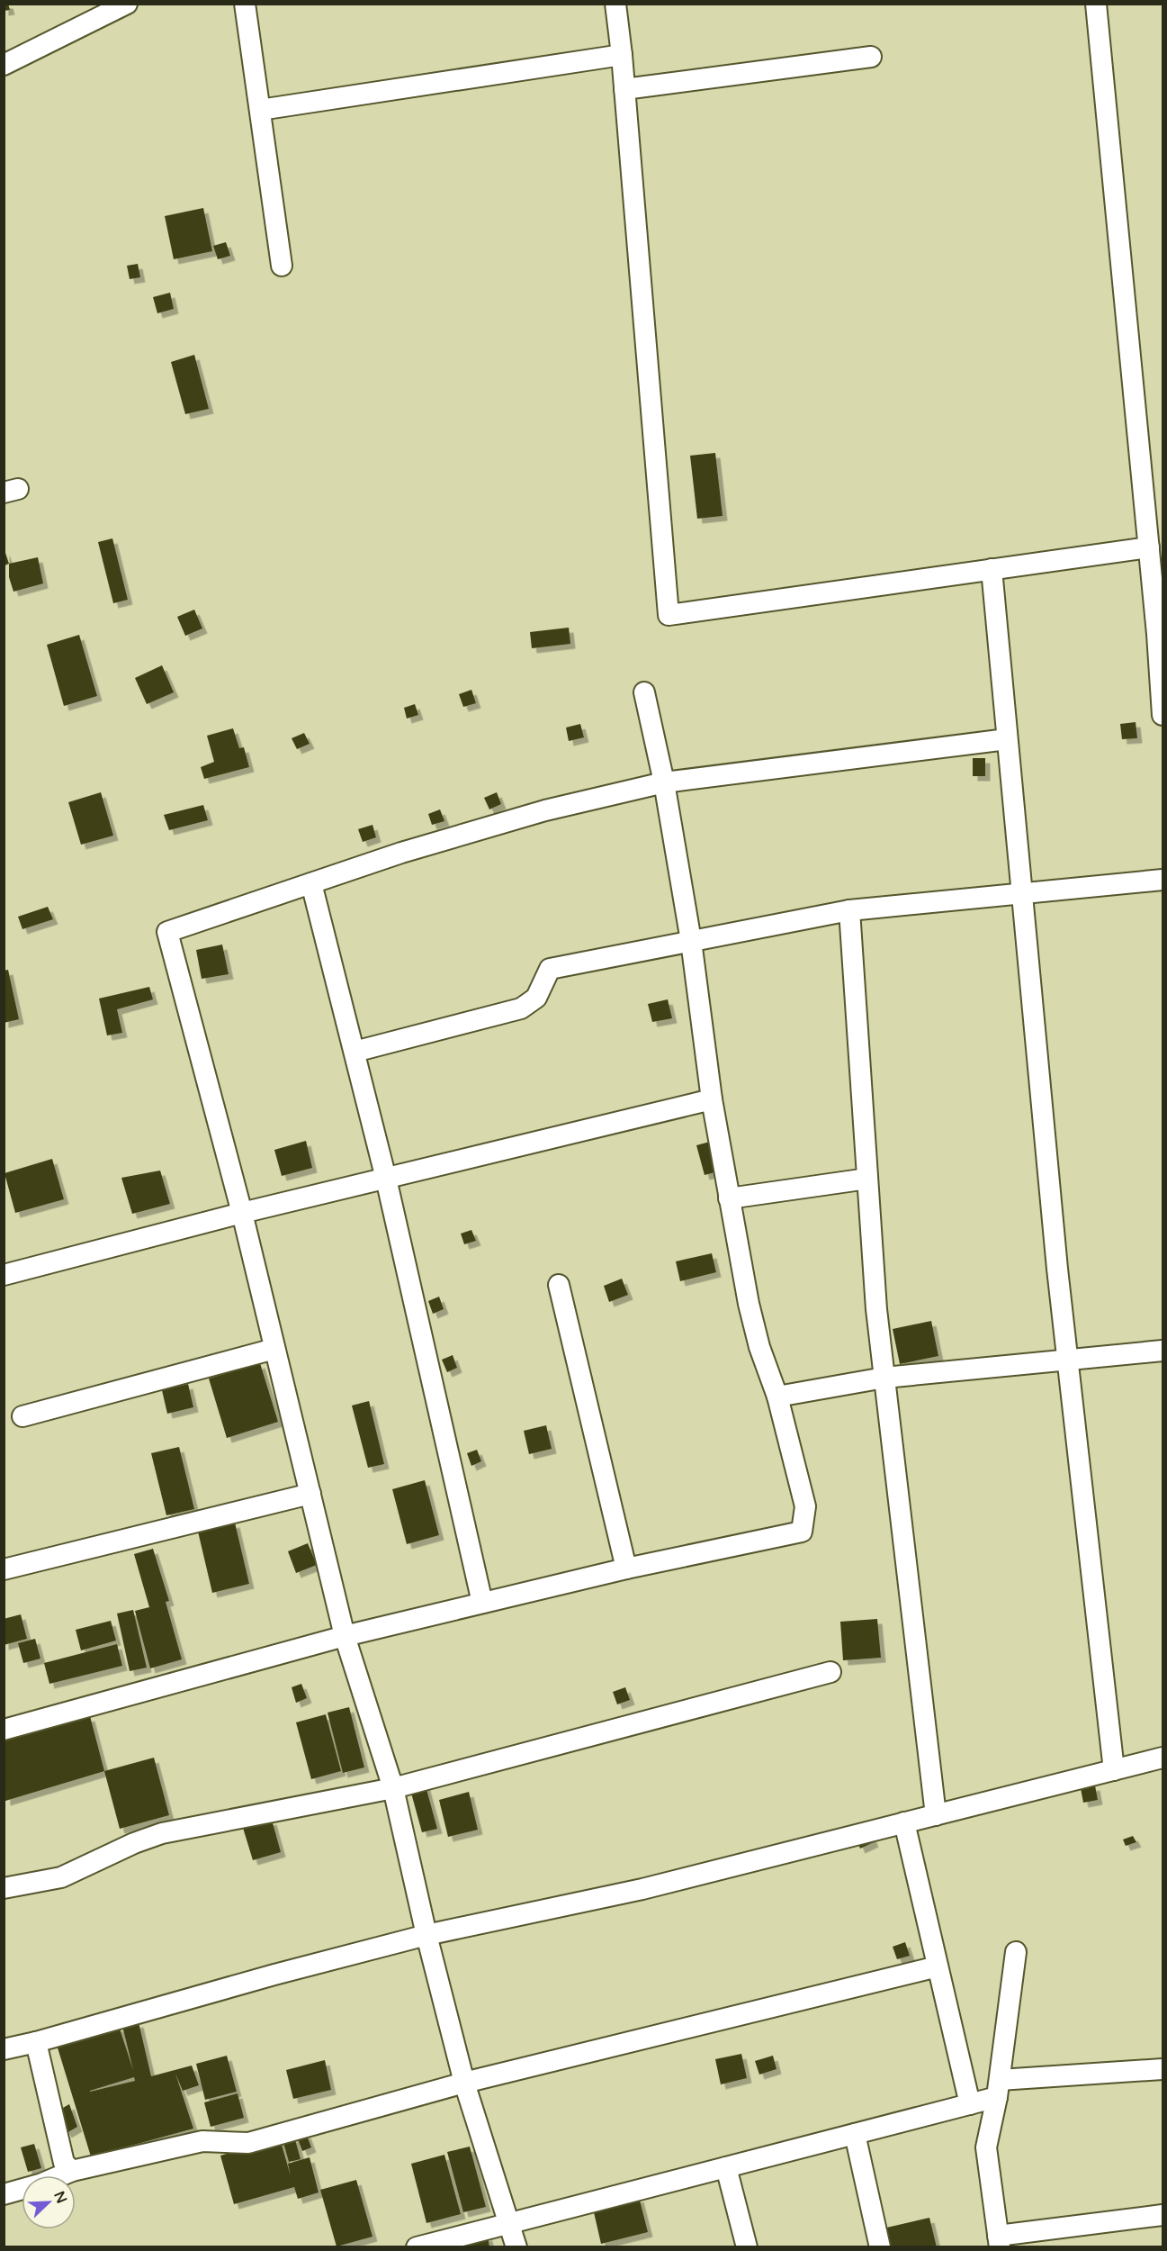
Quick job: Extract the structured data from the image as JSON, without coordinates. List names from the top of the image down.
{
  "north": "top right"
}
